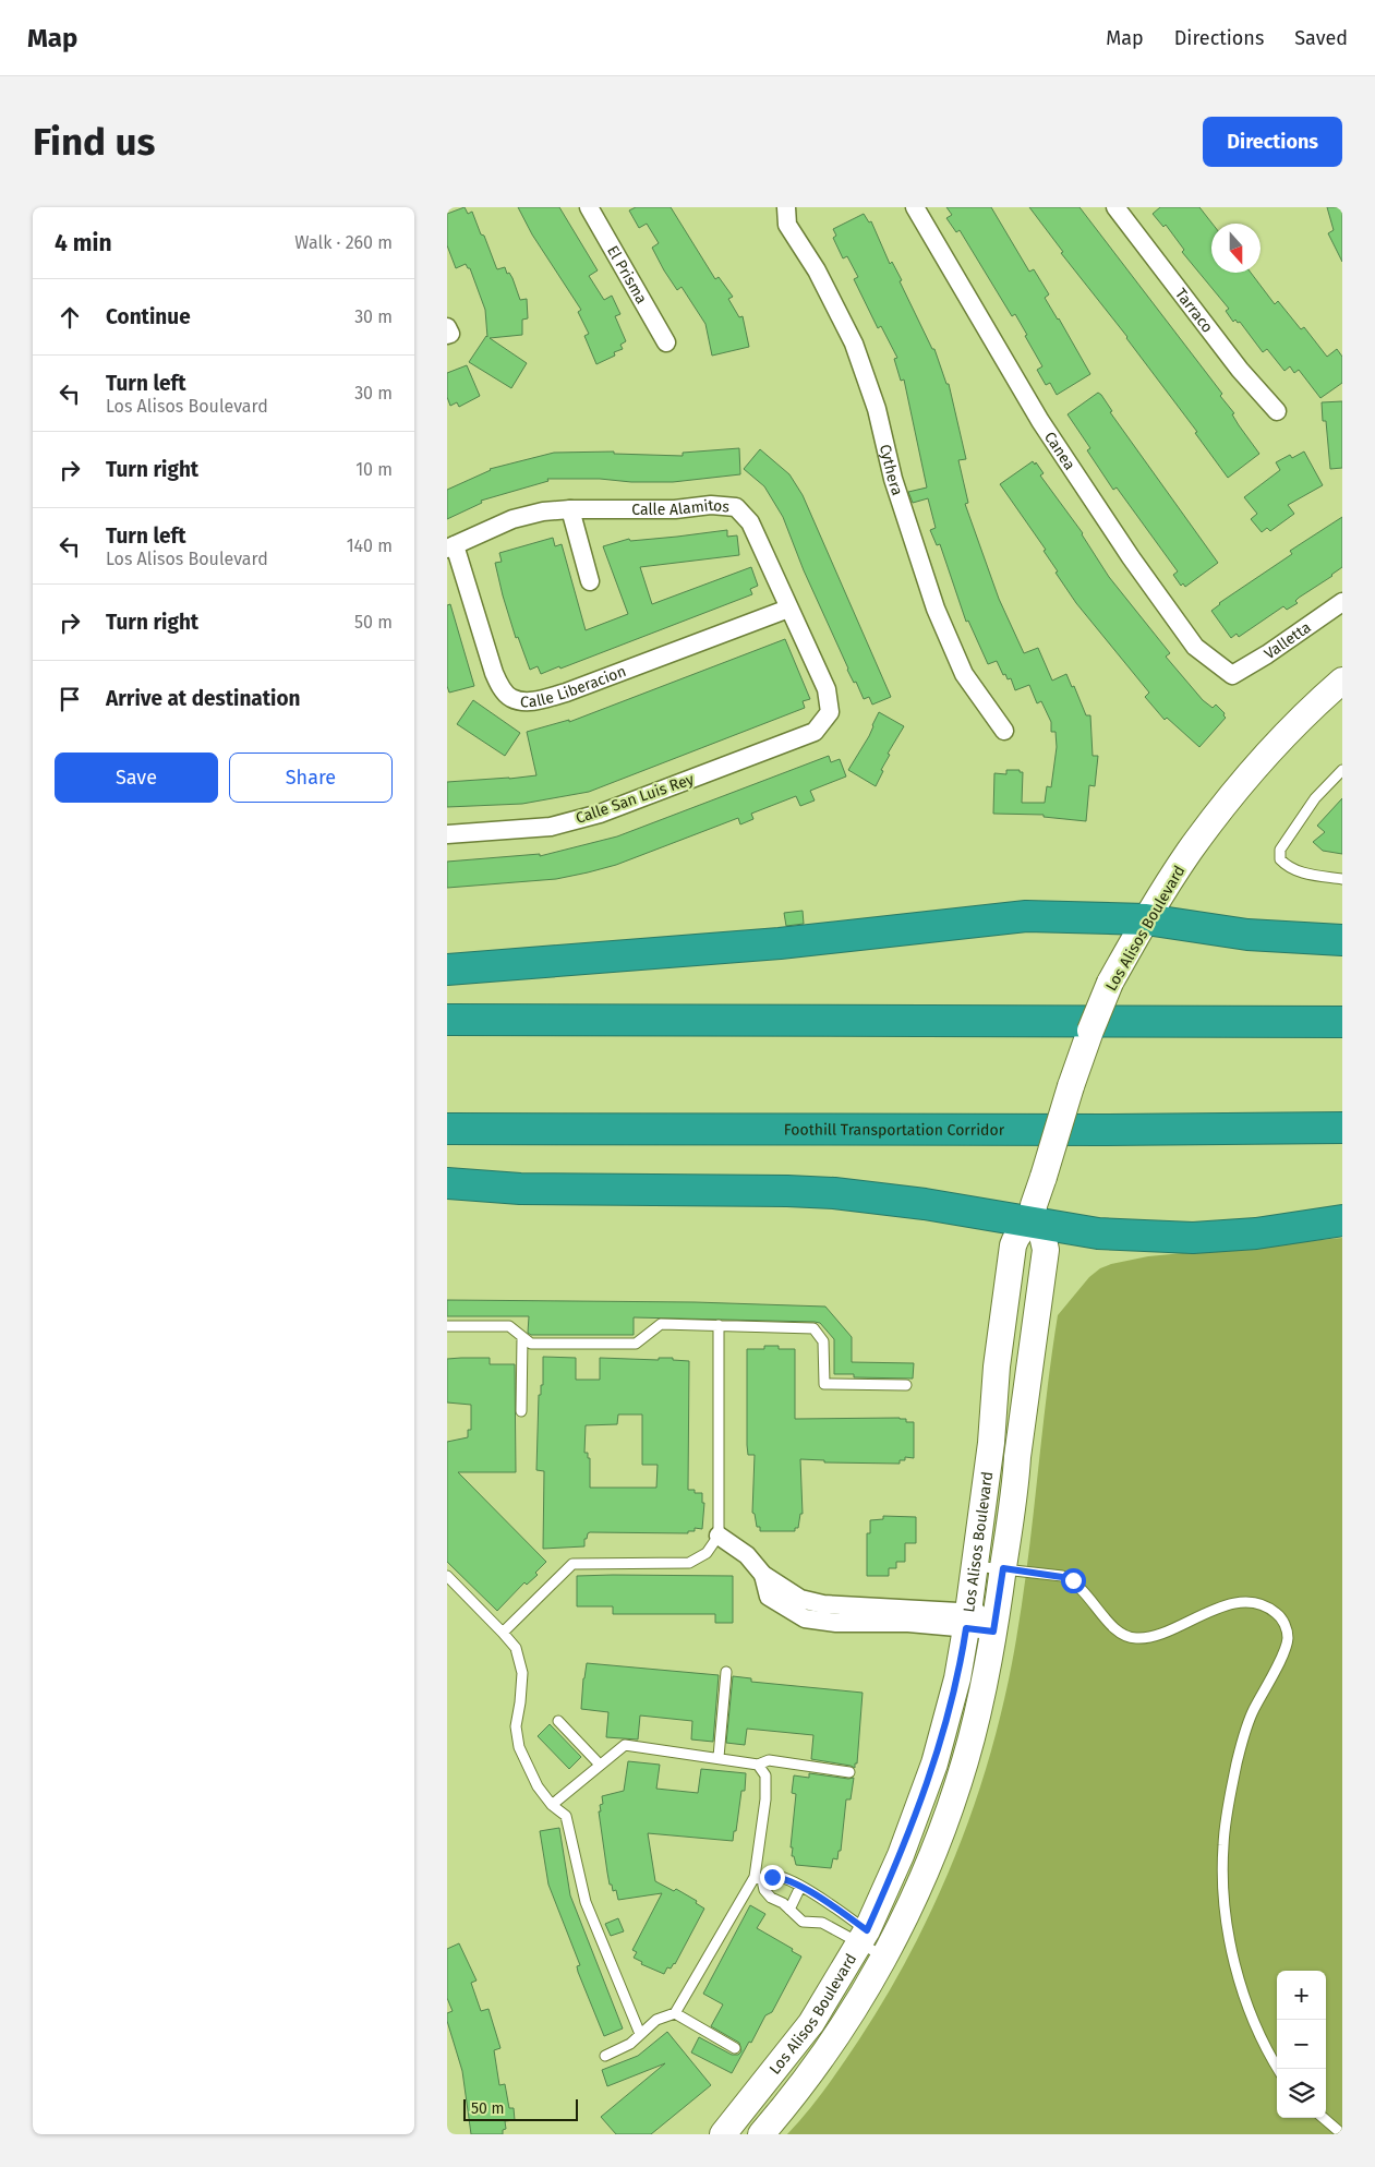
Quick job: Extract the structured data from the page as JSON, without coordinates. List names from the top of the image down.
{
  "streets": {
    "highway": ["Foothill Transportation Corridor"],
    "main road": ["Los Alisos Boulevard"],
    "street": [
      "El Prisma",
      "Tarraco",
      "Canea",
      "Cythera",
      "Calle Alamitos",
      "Valletta",
      "Calle Liberacion",
      "Calle San Luis Rey"
    ]
  },
  "crossings": [
    ["Canea", "Valletta"],
    ["Calle Alamitos", "Calle Liberacion"],
    ["Calle Alamitos", "Calle San Luis Rey"]
  ],
  "scale_bar": "50 m",
  "north": "bottom",
  "page": {
    "header": "Map",
    "nav": ["Map", "Directions", "Saved"],
    "buttons": [
      "Directions",
      ["Save", "Share"]
    ],
    "title": "Find us",
    "heading": ["4 min", "Walk · 260 m"],
    "list": [
      ["Continue", "30 m"],
      ["Turn left", "Los Alisos Boulevard", "30 m"],
      ["Turn right", "10 m"],
      ["Turn left", "Los Alisos Boulevard", "140 m"],
      ["Turn right", "50 m"],
      "Arrive at destination"
    ],
    "map_buttons": ["+", "−"],
    "scale": "50 m"
  }
}
